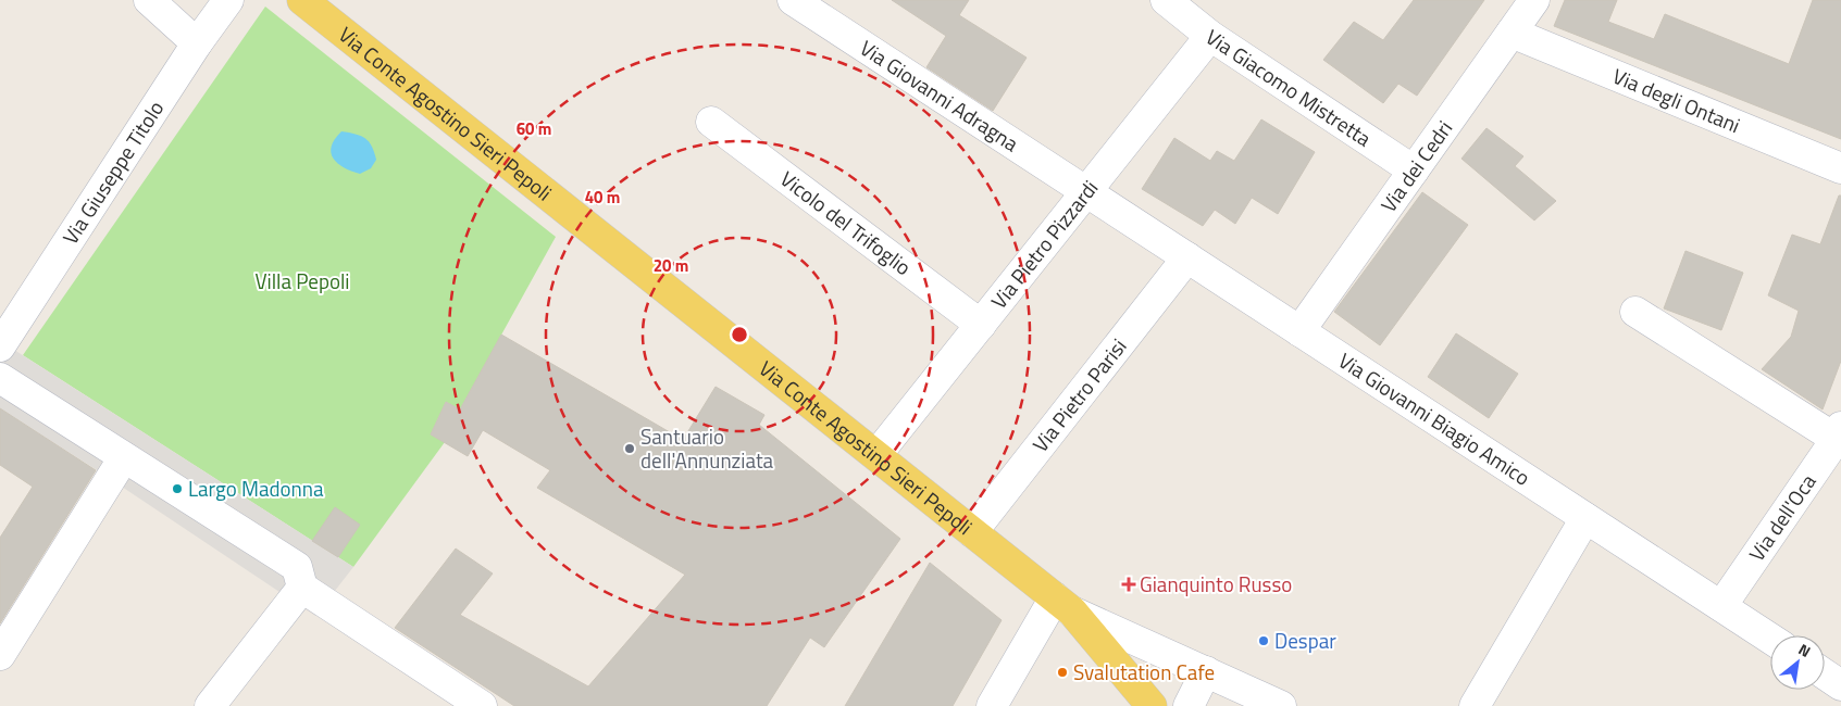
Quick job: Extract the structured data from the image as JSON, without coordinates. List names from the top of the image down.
{
  "streets": {
    "main road": ["Via Conte Agostino Sieri Pepoli"],
    "street": [
      "Via Giacomo Mistretta",
      "Via Giovanni Adragna",
      "Via degli Ontani",
      "Via dei Cedri",
      "Via Giuseppe Titolo",
      "Vicolo del Trifoglio",
      "Via Pietro Pizzardi",
      "Via Pietro Parisi",
      "Via Giovanni Biagio Amico",
      "Via dell'Oca"
    ]
  },
  "crossings": [
    ["Via Giacomo Mistretta", "Via dei Cedri"],
    ["Via Giacomo Mistretta", "Via Pietro Pizzardi"],
    ["Via Giovanni Adragna", "Via Pietro Pizzardi"],
    ["Via Giovanni Adragna", "Via Giovanni Biagio Amico"],
    ["Via degli Ontani", "Via dei Cedri"],
    ["Via Conte Agostino Sieri Pepoli", "Via Pietro Pizzardi"],
    ["Via Conte Agostino Sieri Pepoli", "Via Pietro Parisi"],
    ["Via dei Cedri", "Via Giovanni Biagio Amico"],
    ["Vicolo del Trifoglio", "Via Pietro Pizzardi"],
    ["Via Pietro Pizzardi", "Via Giovanni Biagio Amico"],
    ["Via Pietro Parisi", "Via Giovanni Biagio Amico"],
    ["Via Giovanni Biagio Amico", "Via dell'Oca"]
  ],
  "parks": ["Villa Pepoli"],
  "places": {
    "other": [
      "Santuario dell'Annunziata",
      "Largo Madonna",
      "Despar",
      "Svalutation Cafe"
    ],
    "health": ["Gianquinto Russo"]
  },
  "north": "top right",
  "rings": ["60 m", "40 m", "20 m"]
}
